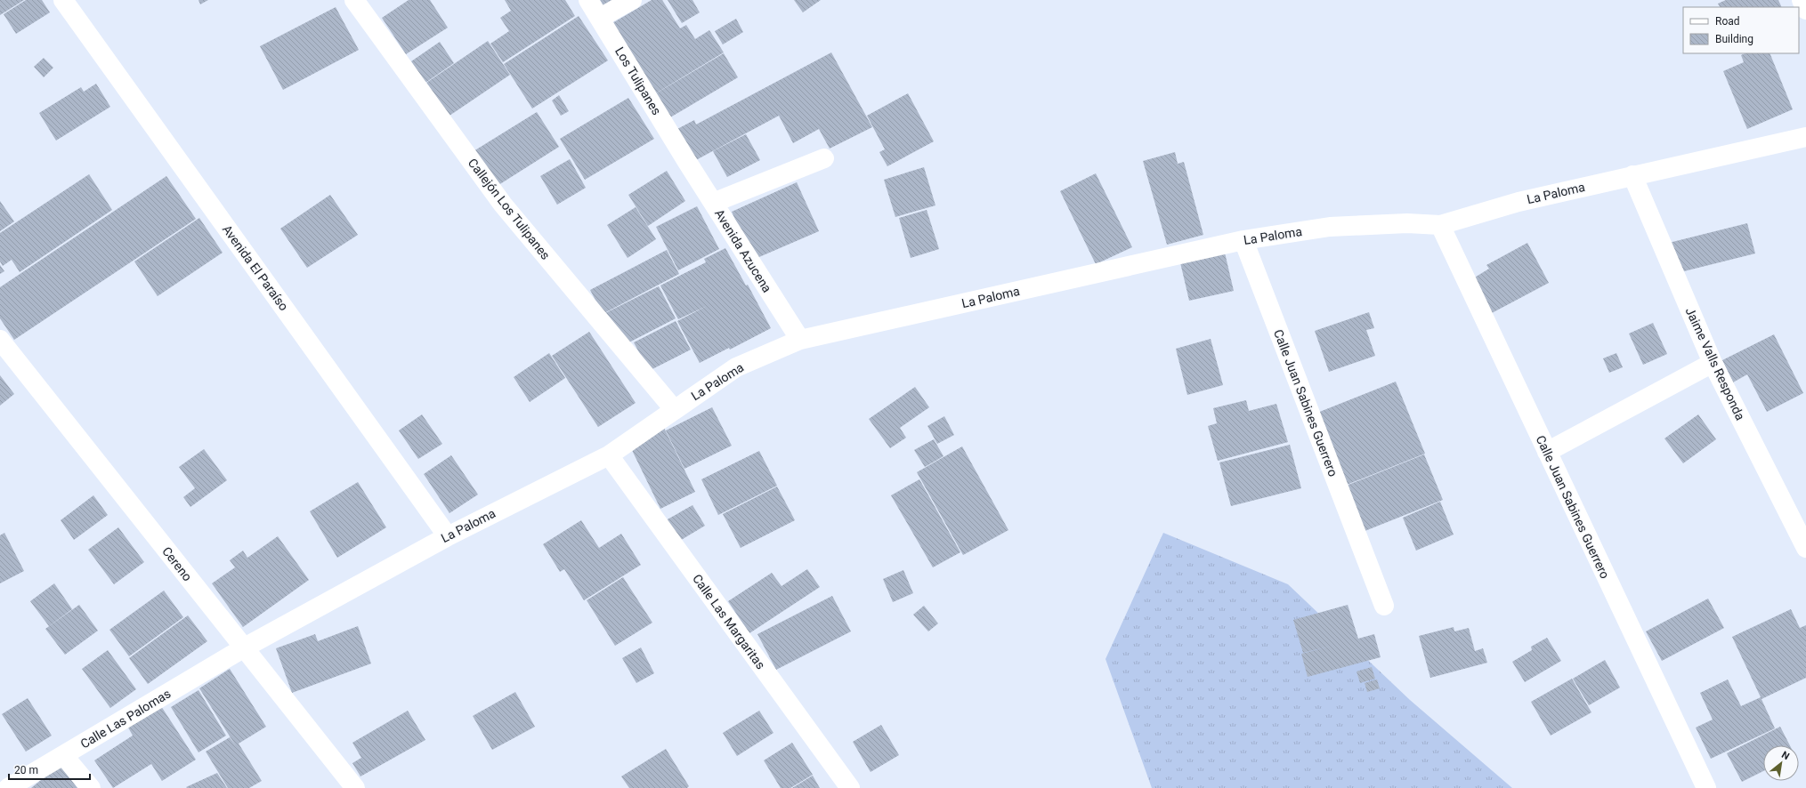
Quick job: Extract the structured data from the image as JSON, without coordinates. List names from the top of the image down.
{
  "streets": {
    "street": [
      "Los Tulipanes",
      "La Paloma",
      "Callejón Los Tulipanes",
      "Avenida Azucena",
      "Avenida El Paraíso",
      "Jaime Valls Responda",
      "Calle Juan Sabines Guerrero",
      "Cereno",
      "Calle Las Margaritas",
      "Calle Las Palomas"
    ]
  },
  "crossings": [
    ["Los Tulipanes", "Avenida Azucena"],
    ["La Paloma", "Callejón Los Tulipanes"],
    ["La Paloma", "Avenida Azucena"],
    ["La Paloma", "Avenida El Paraíso"],
    ["La Paloma", "Jaime Valls Responda"],
    ["La Paloma", "Calle Juan Sabines Guerrero"],
    ["La Paloma", "Cereno"],
    ["La Paloma", "Calle Las Margaritas"],
    ["La Paloma", "Calle Las Palomas"],
    ["Cereno", "Calle Las Palomas"]
  ],
  "legend": ["Road", "Building"],
  "scale_bar": "20 m",
  "north": "top right"
}
